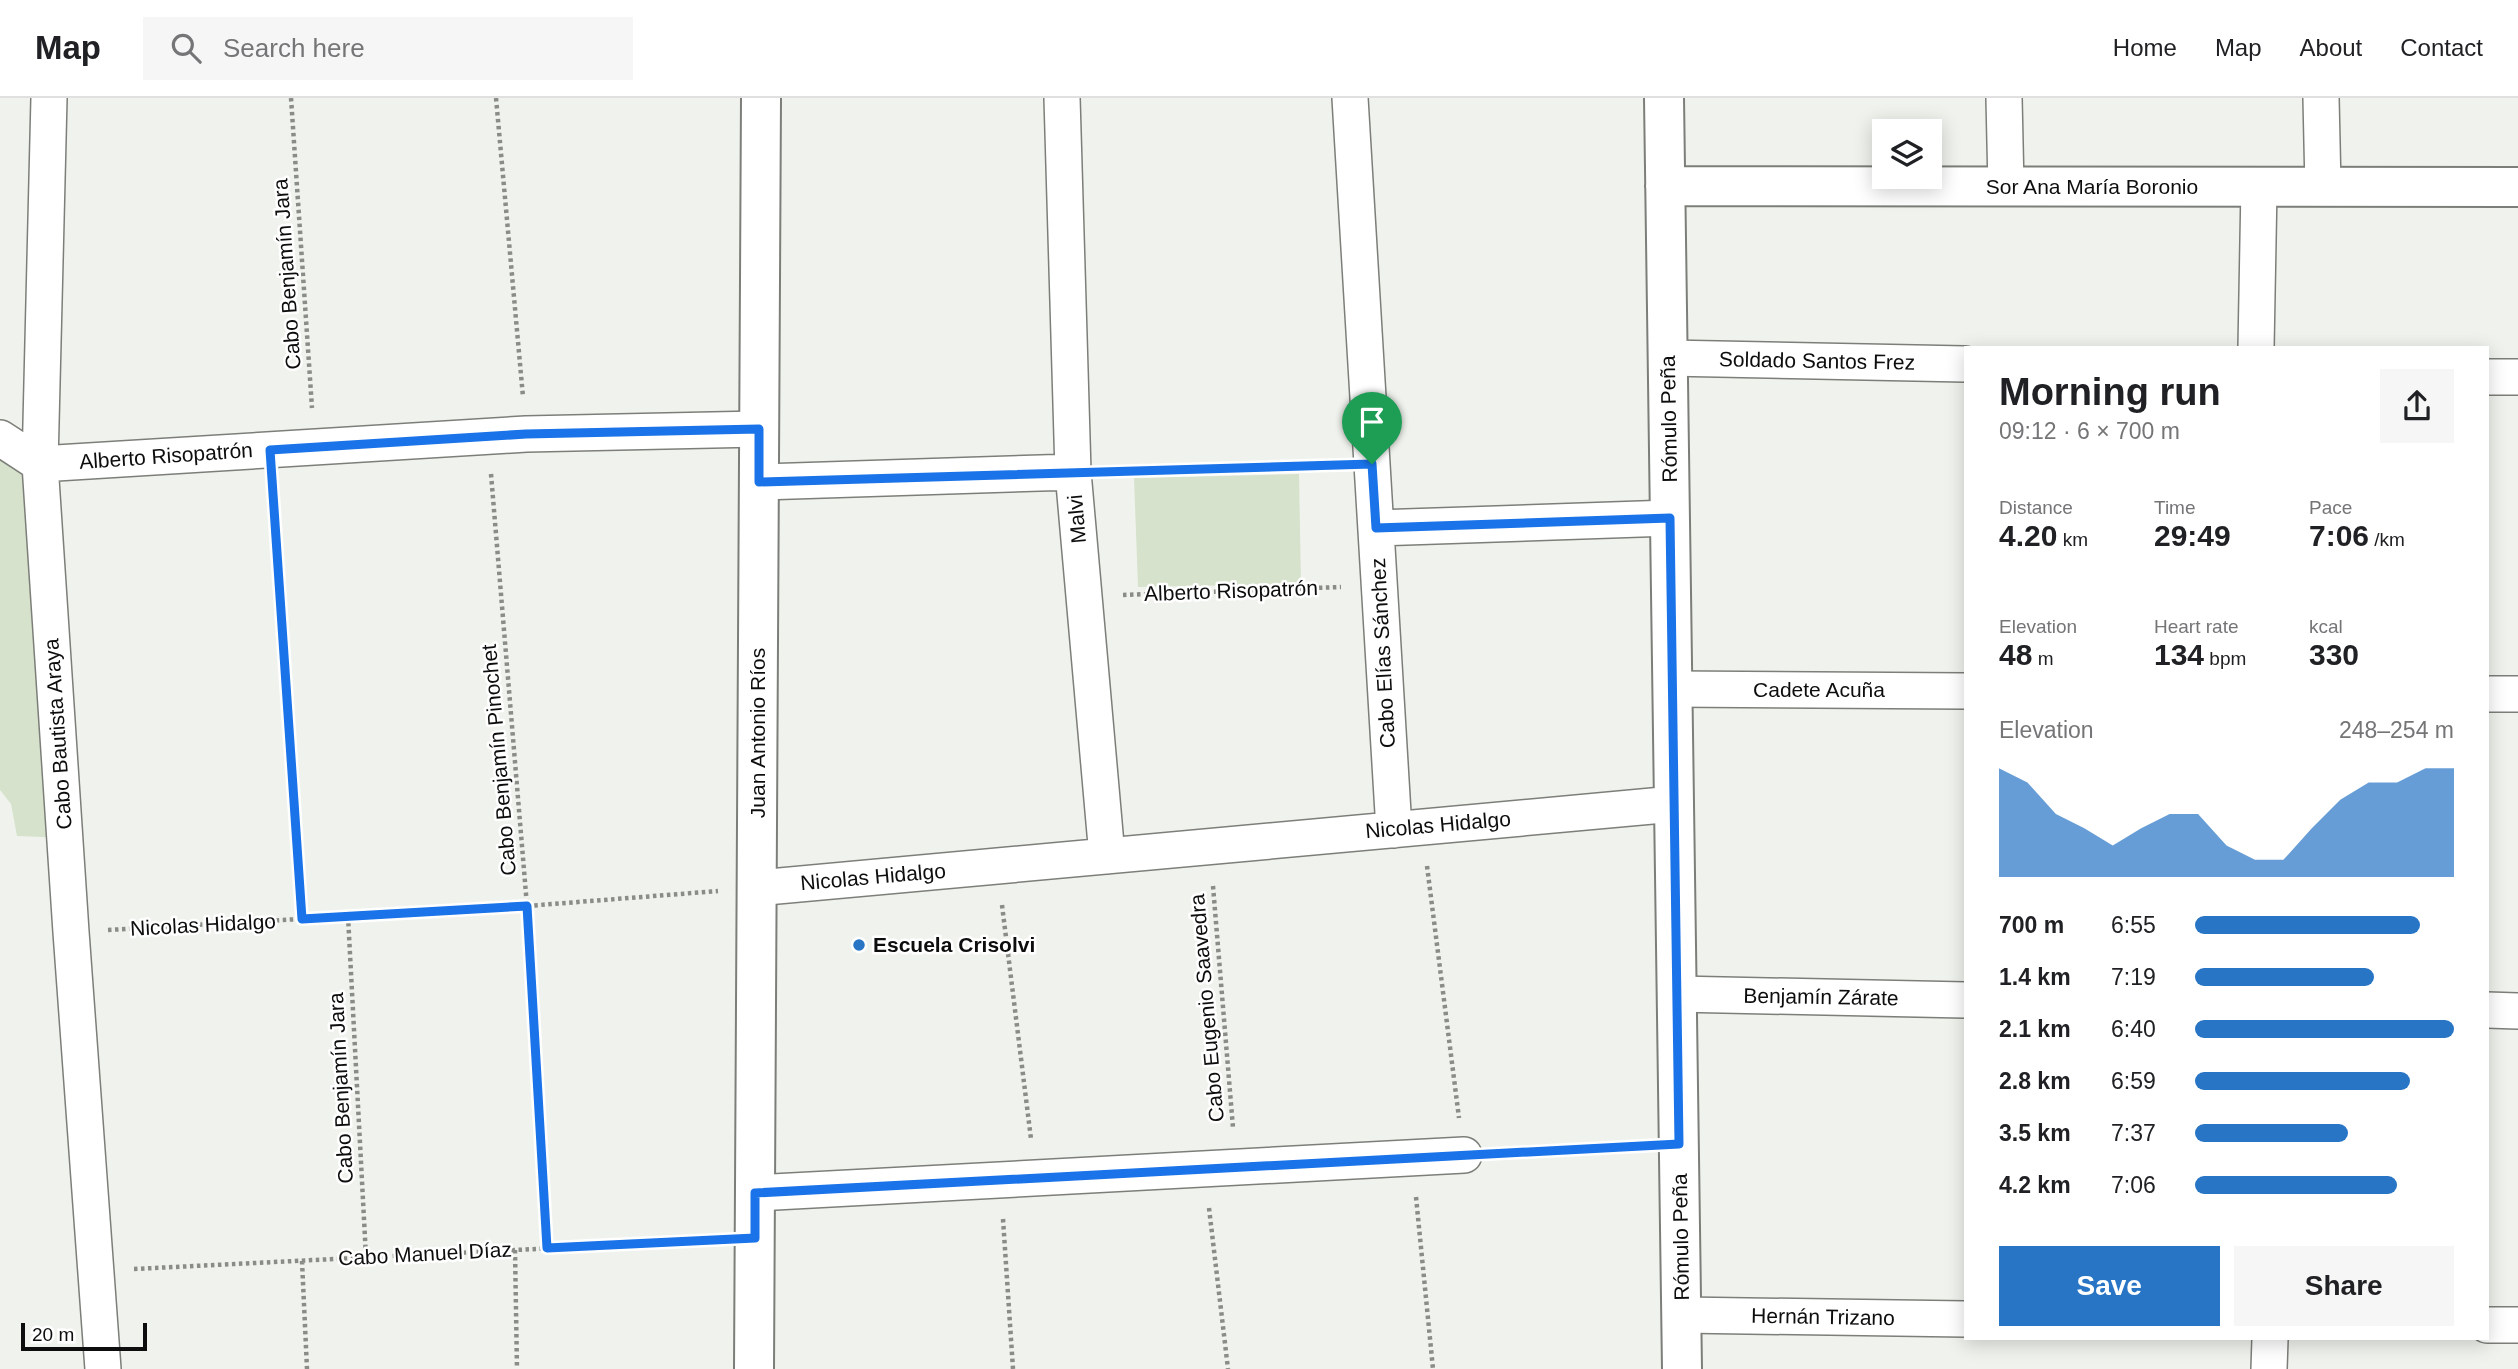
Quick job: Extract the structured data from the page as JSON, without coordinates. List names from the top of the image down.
{
  "streets": {
    "street": [
      "Sor Ana María Boronio",
      "Soldado Santos Frez",
      "Rómulo Peña",
      "Alberto Risopatrón",
      "Malvi",
      "Cabo Elías Sánchez",
      "Cadete Acuña",
      "Juan Antonio Ríos",
      "Cabo Bautista Araya",
      "Nicolas Hidalgo",
      "Benjamín Zárate",
      "Hernán Trizano"
    ],
    "path": [
      "Cabo Benjamín Jara",
      "Cabo Benjamín Pinochet",
      "Cabo Eugenio Saavedra",
      "Cabo Manuel Díaz"
    ]
  },
  "crossings": [
    ["Sor Ana María Boronio", "Rómulo Peña"],
    ["Cabo Benjamín Jara", "Alberto Risopatrón"],
    ["Cabo Benjamín Jara", "Nicolas Hidalgo"],
    ["Cabo Benjamín Jara", "Cabo Manuel Díaz"],
    ["Soldado Santos Frez", "Rómulo Peña"],
    ["Rómulo Peña", "Cadete Acuña"],
    ["Rómulo Peña", "Nicolas Hidalgo"],
    ["Rómulo Peña", "Benjamín Zárate"],
    ["Rómulo Peña", "Hernán Trizano"],
    ["Alberto Risopatrón", "Malvi"],
    ["Alberto Risopatrón", "Cabo Elías Sánchez"],
    ["Alberto Risopatrón", "Juan Antonio Ríos"],
    ["Alberto Risopatrón", "Cabo Bautista Araya"],
    ["Alberto Risopatrón", "Cabo Benjamín Pinochet"],
    ["Malvi", "Nicolas Hidalgo"],
    ["Cabo Elías Sánchez", "Nicolas Hidalgo"],
    ["Juan Antonio Ríos", "Nicolas Hidalgo"],
    ["Juan Antonio Ríos", "Cabo Manuel Díaz"],
    ["Cabo Bautista Araya", "Nicolas Hidalgo"],
    ["Cabo Bautista Araya", "Cabo Manuel Díaz"],
    ["Cabo Benjamín Pinochet", "Nicolas Hidalgo"],
    ["Cabo Benjamín Pinochet", "Cabo Manuel Díaz"],
    ["Nicolas Hidalgo", "Cabo Eugenio Saavedra"]
  ],
  "places": ["Escuela Crisolvi"],
  "scale_bar": "20 m",
  "page": {
    "header": "Map",
    "search": "Search here",
    "nav": [
      "Home",
      "Map",
      "About",
      "Contact"
    ],
    "heading": ["Morning run", "09:12 · 6 × 700 m"],
    "stats": [
      ["Distance", "4.20 km"],
      ["Time", "29:49"],
      ["Pace", "7:06 /km"],
      ["Elevation", "48 m"],
      ["Heart rate", "134 bpm"],
      ["kcal", "330"]
    ],
    "chart": ["Elevation", "248–254 m"],
    "list": [
      {
        "name": "700 m",
        "note": "6:55"
      },
      {
        "name": "1.4 km",
        "note": "7:19"
      },
      {
        "name": "2.1 km",
        "note": "6:40"
      },
      {
        "name": "2.8 km",
        "note": "6:59"
      },
      {
        "name": "3.5 km",
        "note": "7:37"
      },
      {
        "name": "4.2 km",
        "note": "7:06"
      }
    ],
    "buttons": ["Save", "Share"],
    "scale": "20 m"
  }
}
